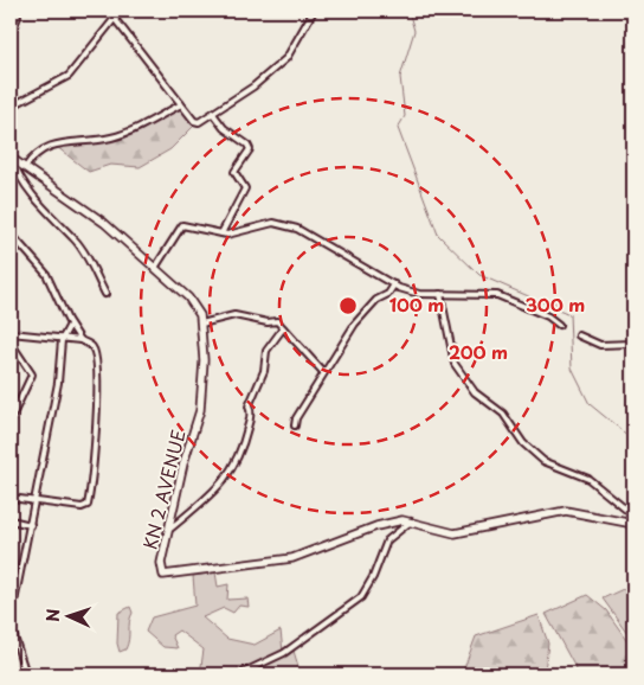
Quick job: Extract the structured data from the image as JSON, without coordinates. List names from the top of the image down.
{
  "streets": {
    "main road": ["KN 2 AVENUE"]
  },
  "north": "left",
  "rings": ["100 m", "300 m", "200 m"]
}
